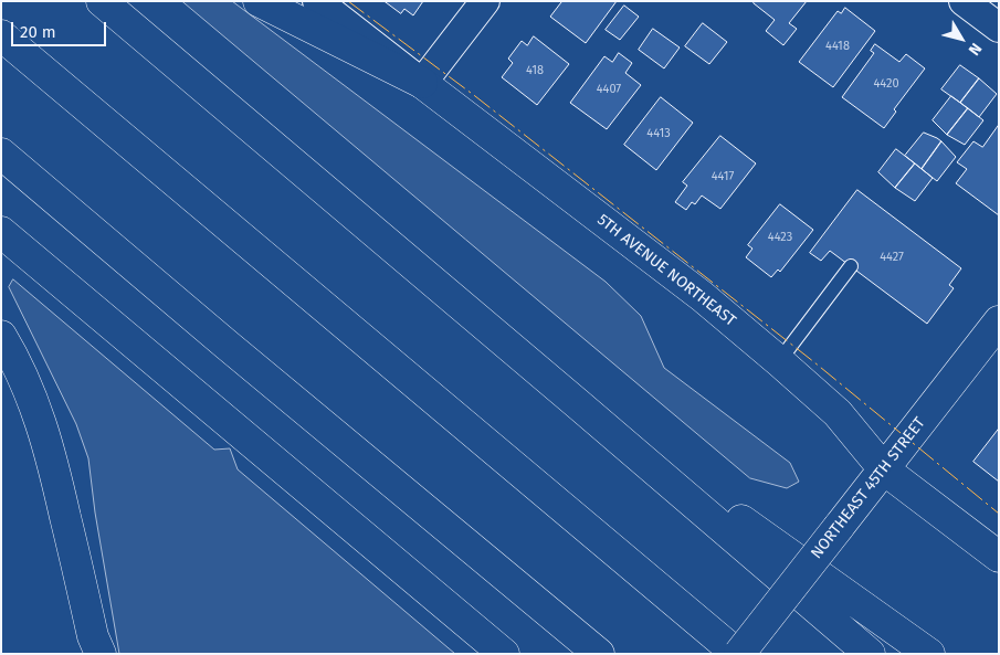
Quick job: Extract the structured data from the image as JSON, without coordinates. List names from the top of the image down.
{
  "streets": {
    "main road": ["5TH AVENUE NORTHEAST", "NORTHEAST 45TH STREET"]
  },
  "crossings": [
    ["5TH AVENUE NORTHEAST", "NORTHEAST 45TH STREET"]
  ],
  "house_numbers": [
    "4418",
    "418",
    "4420",
    "4407",
    "4413",
    "4417",
    "4423",
    "4427"
  ],
  "scale_bar": "20 m",
  "north": "bottom right"
}
